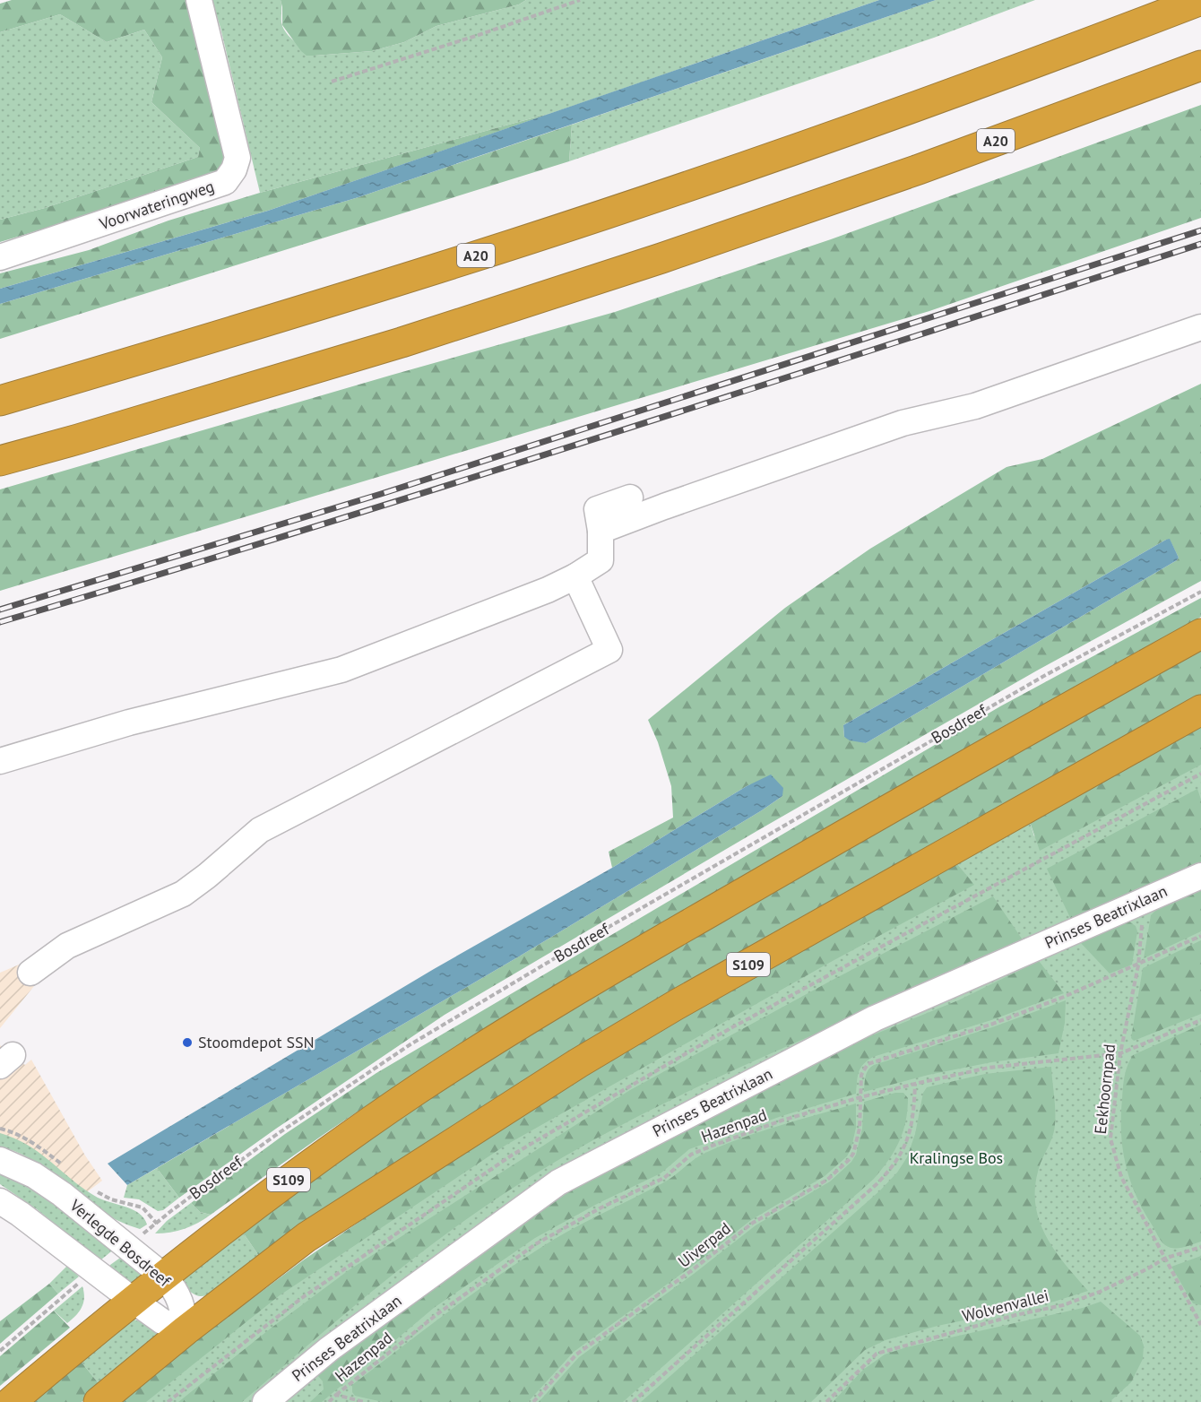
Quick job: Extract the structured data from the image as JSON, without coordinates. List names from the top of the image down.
{
  "streets": {
    "highway": ["A20", "S109"],
    "street": ["Voorwateringweg", "Prinses Beatrixlaan", "Verlegde Bosdreef"],
    "path": [
      "Bosdreef",
      "Eekhoornpad",
      "Hazenpad",
      "Uiverpad",
      "Wolvenvallei"
    ]
  },
  "crossings": [
    ["Bosdreef", "Verlegde Bosdreef"],
    ["Prinses Beatrixlaan", "Eekhoornpad"],
    ["S109", "Verlegde Bosdreef"],
    ["Eekhoornpad", "Hazenpad"],
    ["Eekhoornpad", "Uiverpad"],
    ["Eekhoornpad", "Wolvenvallei"],
    ["Hazenpad", "Uiverpad"]
  ],
  "parks": ["Kralingse Bos"],
  "places": ["Stoomdepot SSN"]
}
